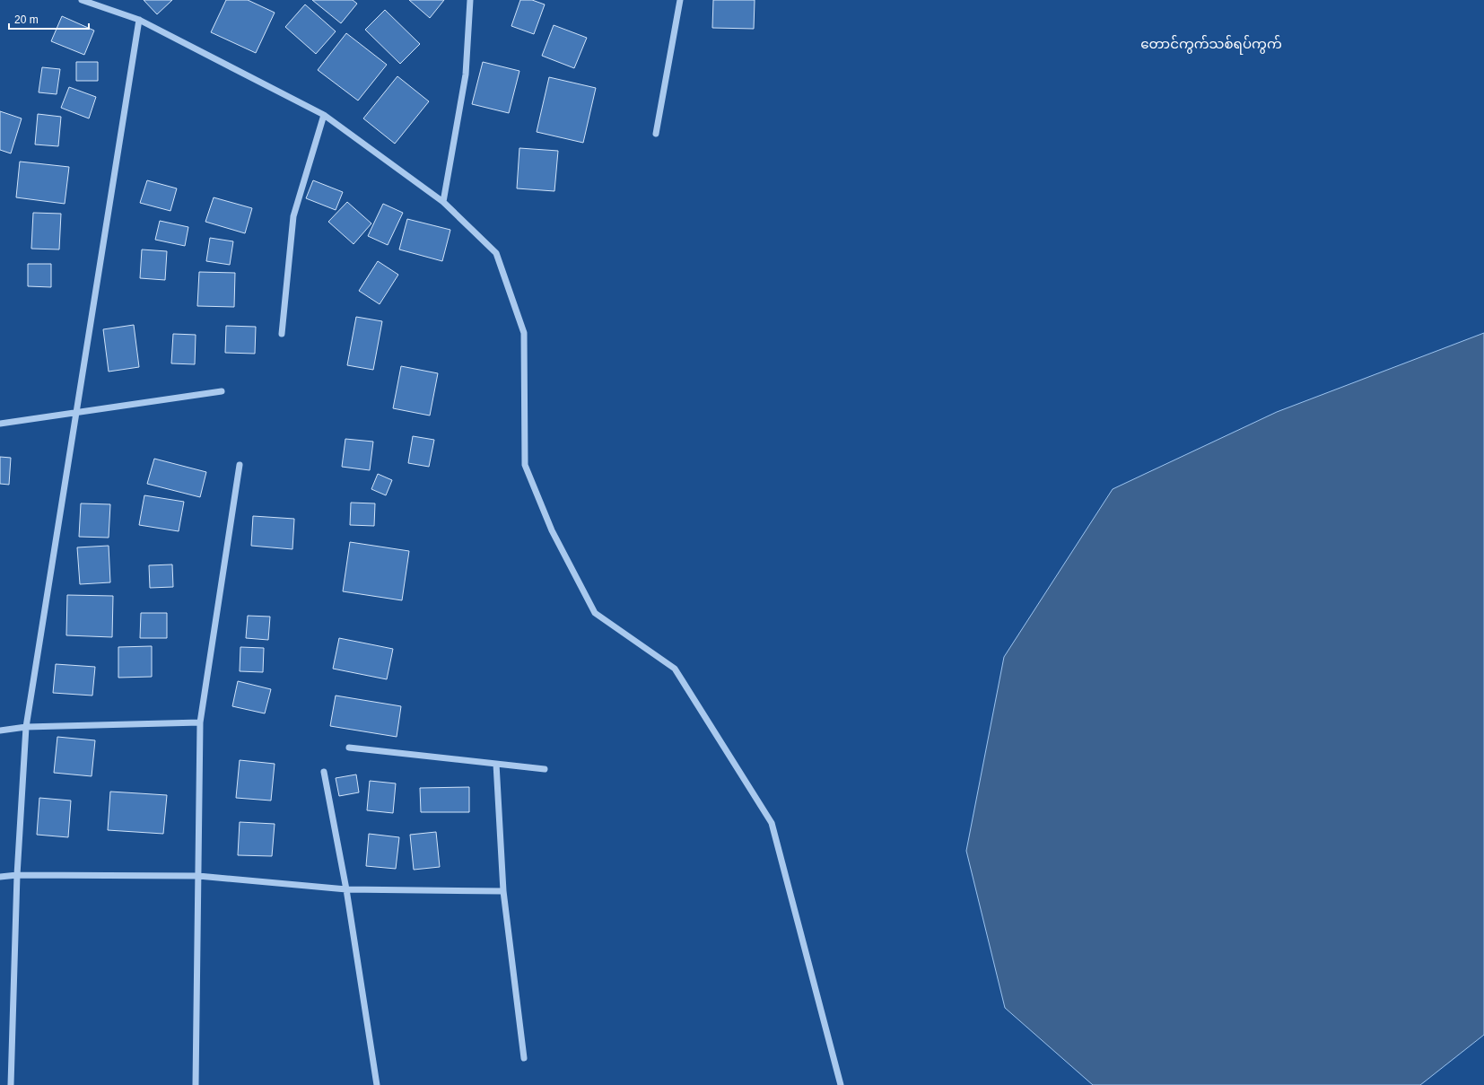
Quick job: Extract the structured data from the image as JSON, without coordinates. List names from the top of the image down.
{
  "districts": ["တောင်ကွက်သစ်ရပ်ကွက်"],
  "scale_bar": "20 m"
}
